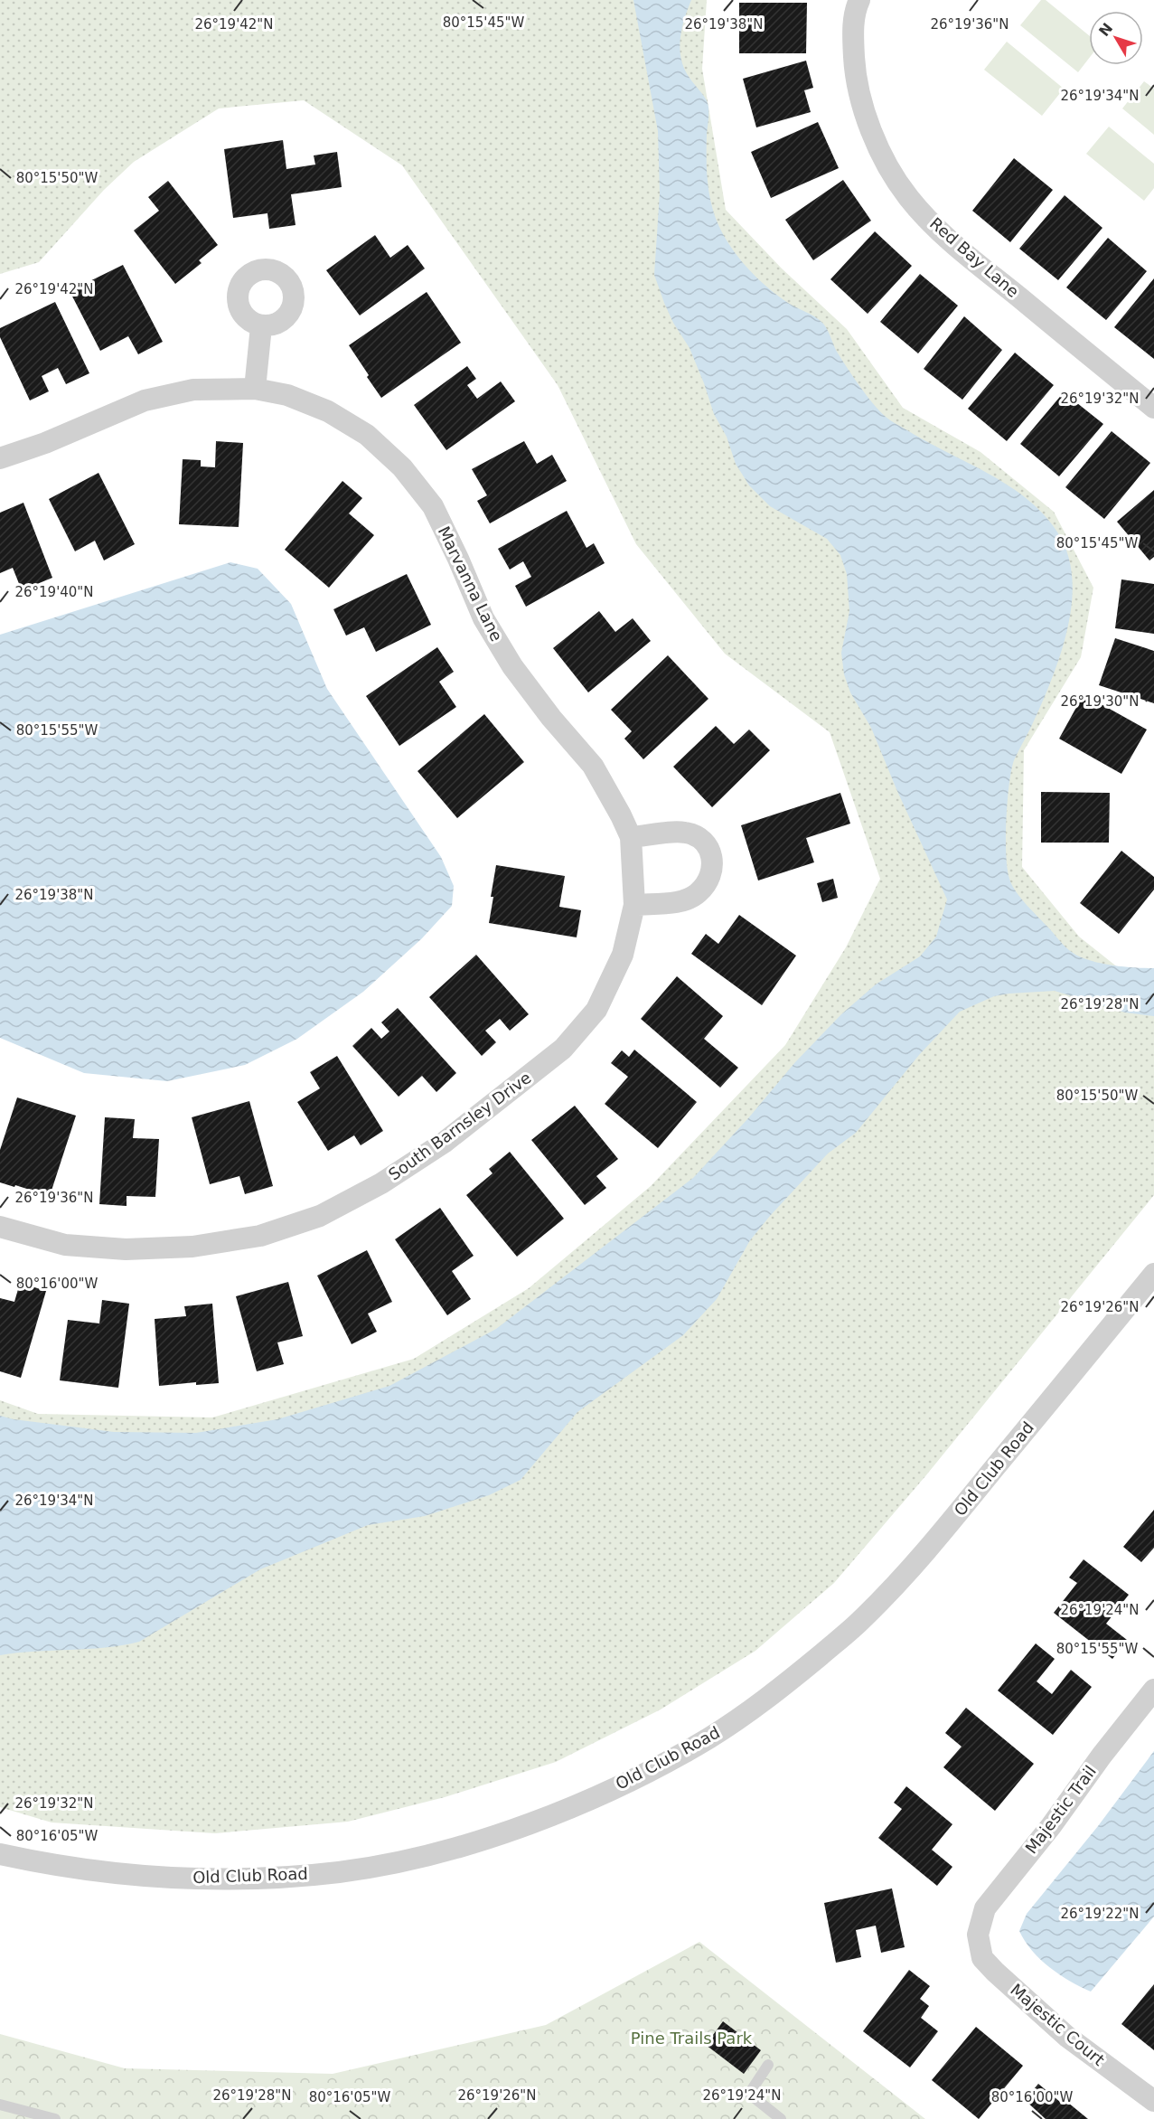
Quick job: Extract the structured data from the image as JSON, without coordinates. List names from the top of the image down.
{
  "streets": {
    "street": [
      "Red Bay Lane",
      "Marvanna Lane",
      "South Barnsley Drive",
      "Old Club Road",
      "Majestic Trail",
      "Majestic Court"
    ]
  },
  "crossings": [
    ["Marvanna Lane", "South Barnsley Drive"],
    ["Majestic Trail", "Majestic Court"]
  ],
  "parks": ["Pine Trails Park"],
  "north": "top left",
  "coordinates": [
    "80°15'45\"W",
    "26°19'42\"N",
    "26°19'38\"N",
    "26°19'36\"N",
    "26°19'34\"N",
    "80°15'50\"W",
    "26°19'32\"N",
    "26°19'40\"N",
    "26°19'30\"N",
    "80°15'55\"W",
    "26°19'28\"N",
    "80°16'00\"W",
    "26°19'26\"N",
    "26°19'24\"N",
    "80°16'05\"W",
    "26°19'22\"N"
  ]
}
